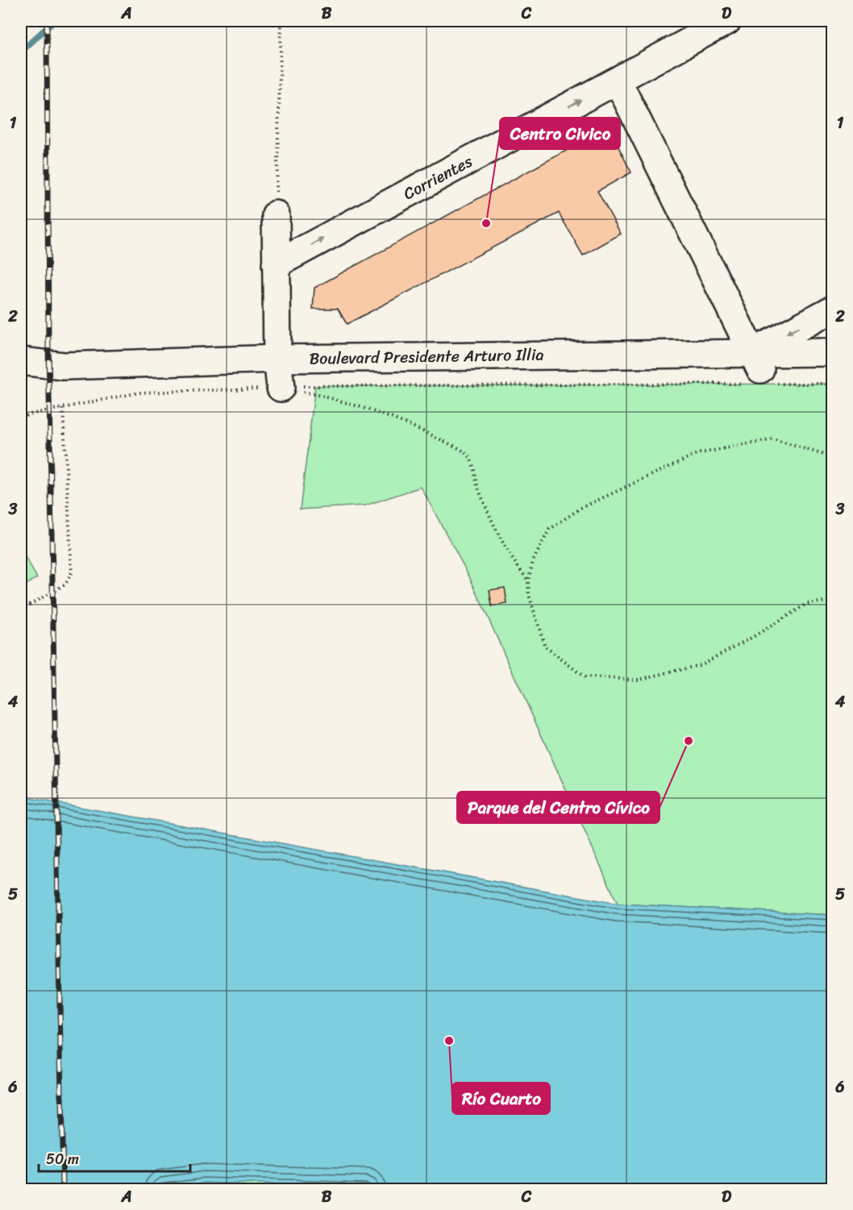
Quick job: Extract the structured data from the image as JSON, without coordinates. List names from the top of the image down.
{
  "streets": {
    "main road": ["Corrientes", "Boulevard Presidente Arturo Illia"]
  },
  "one_way": ["Corrientes"],
  "places": ["Centro Civico", "Parque del Centro Cívico", "Río Cuarto"],
  "scale_bar": "50 m",
  "grid": {
    "columns": [
      "A",
      "B",
      "C",
      "D"
    ],
    "rows": [
      "1",
      "2",
      "3",
      "4",
      "5",
      "6"
    ]
  }
}
